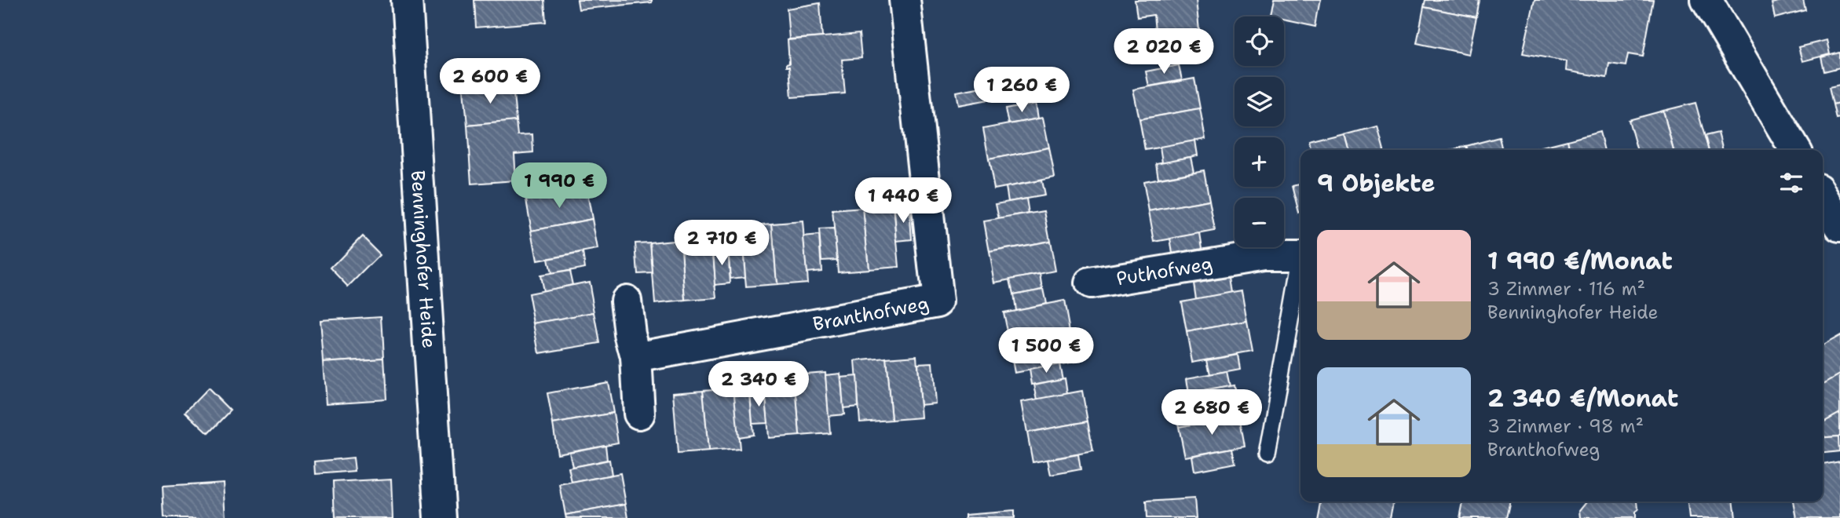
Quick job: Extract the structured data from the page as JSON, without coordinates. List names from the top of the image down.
{
  "streets": {
    "street": ["Benninghofer Heide", "Puthofweg", "Branthofweg"]
  },
  "page": {
    "map_buttons": ["+", "−"],
    "price": [
      "2 020 €",
      "2 600 €",
      "1 260 €",
      "1 990 €",
      "1 440 €",
      "2 710 €",
      "1 500 €",
      "2 340 €",
      "2 680 €"
    ],
    "heading": "9 Objekte",
    "list": [
      {
        "name": "1 990 €/Monat",
        "note": "3 Zimmer · 116 m² · Benninghofer Heide"
      },
      {
        "name": "2 340 €/Monat",
        "note": "3 Zimmer · 98 m² · Branthofweg"
      }
    ]
  }
}
